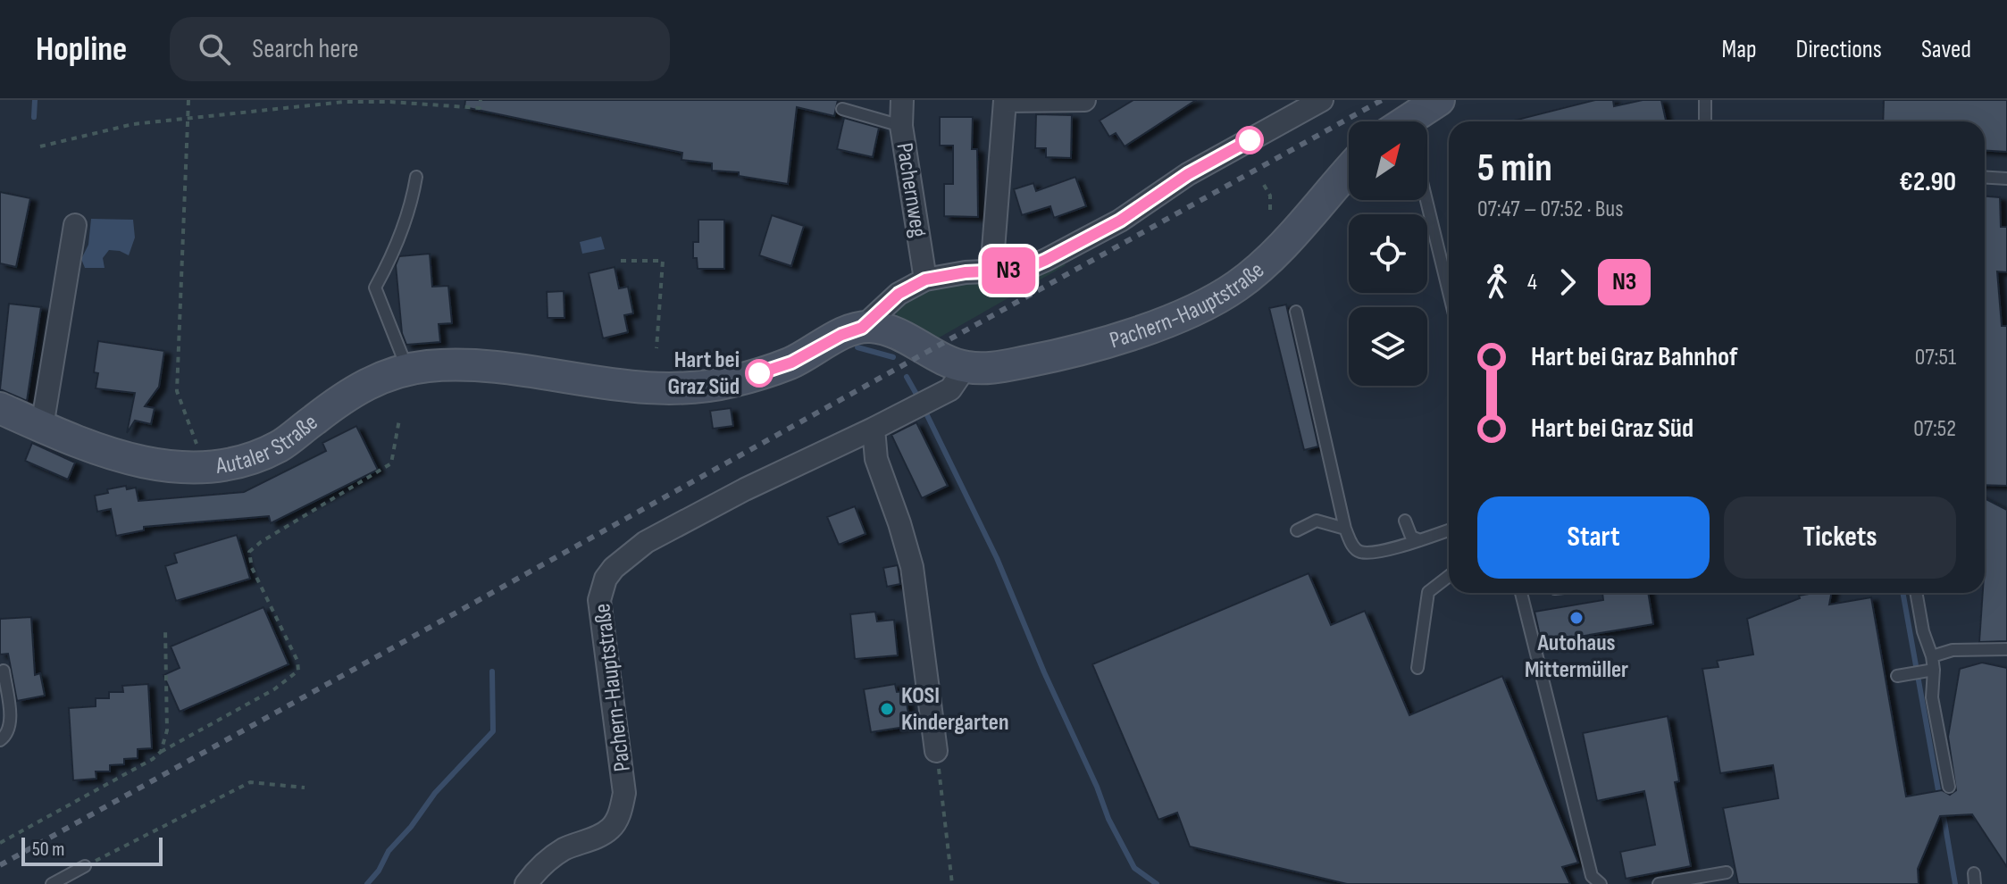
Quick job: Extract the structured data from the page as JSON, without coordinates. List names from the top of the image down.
{
  "streets": {
    "main road": ["Pachern-Hauptstraße", "Autaler Straße"],
    "street": ["Pachernweg"]
  },
  "crossings": [
    ["Pachern-Hauptstraße", "Autaler Straße"]
  ],
  "places": ["Hart bei Graz Süd", "Autohaus Mittermüller", "KOSI Kindergarten"],
  "lines": ["bus line N3"],
  "scale_bar": "50 m",
  "north": "top right",
  "page": {
    "header": "Hopline",
    "search": "Search here",
    "nav": ["Map", "Directions", "Saved"],
    "on_map": "N3",
    "heading": ["5 min", "07:47 – 07:52 · Bus", "€2.90"],
    "legs": ["4", "N3"],
    "list": [
      {
        "name": "Hart bei Graz Bahnhof",
        "value": "07:51"
      },
      {
        "name": "Hart bei Graz Süd",
        "value": "07:52"
      }
    ],
    "buttons": ["Start", "Tickets"],
    "scale": "50 m"
  }
}
